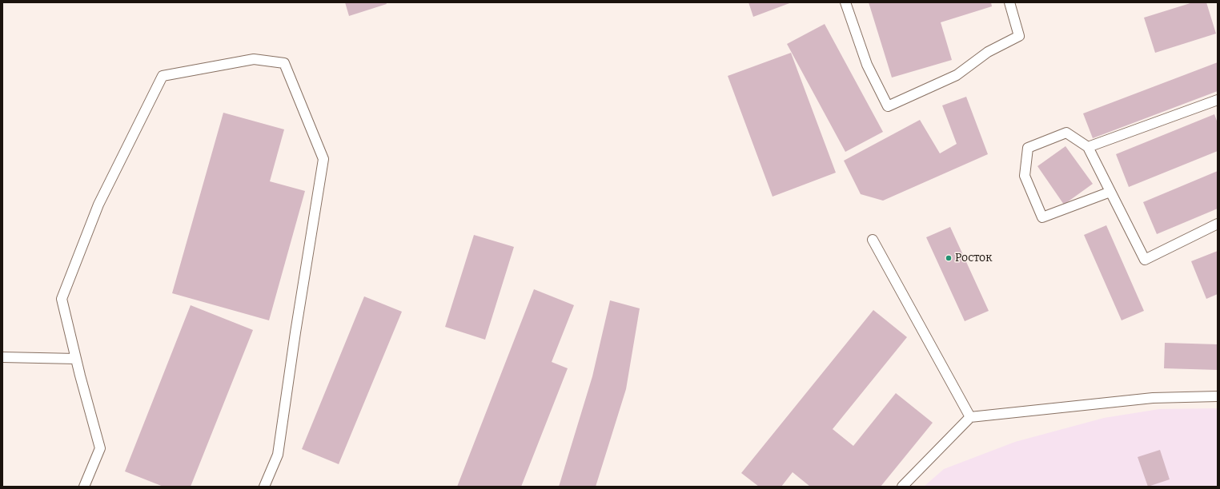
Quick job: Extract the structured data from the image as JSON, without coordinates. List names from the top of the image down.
{
  "places": ["Росток"]
}
